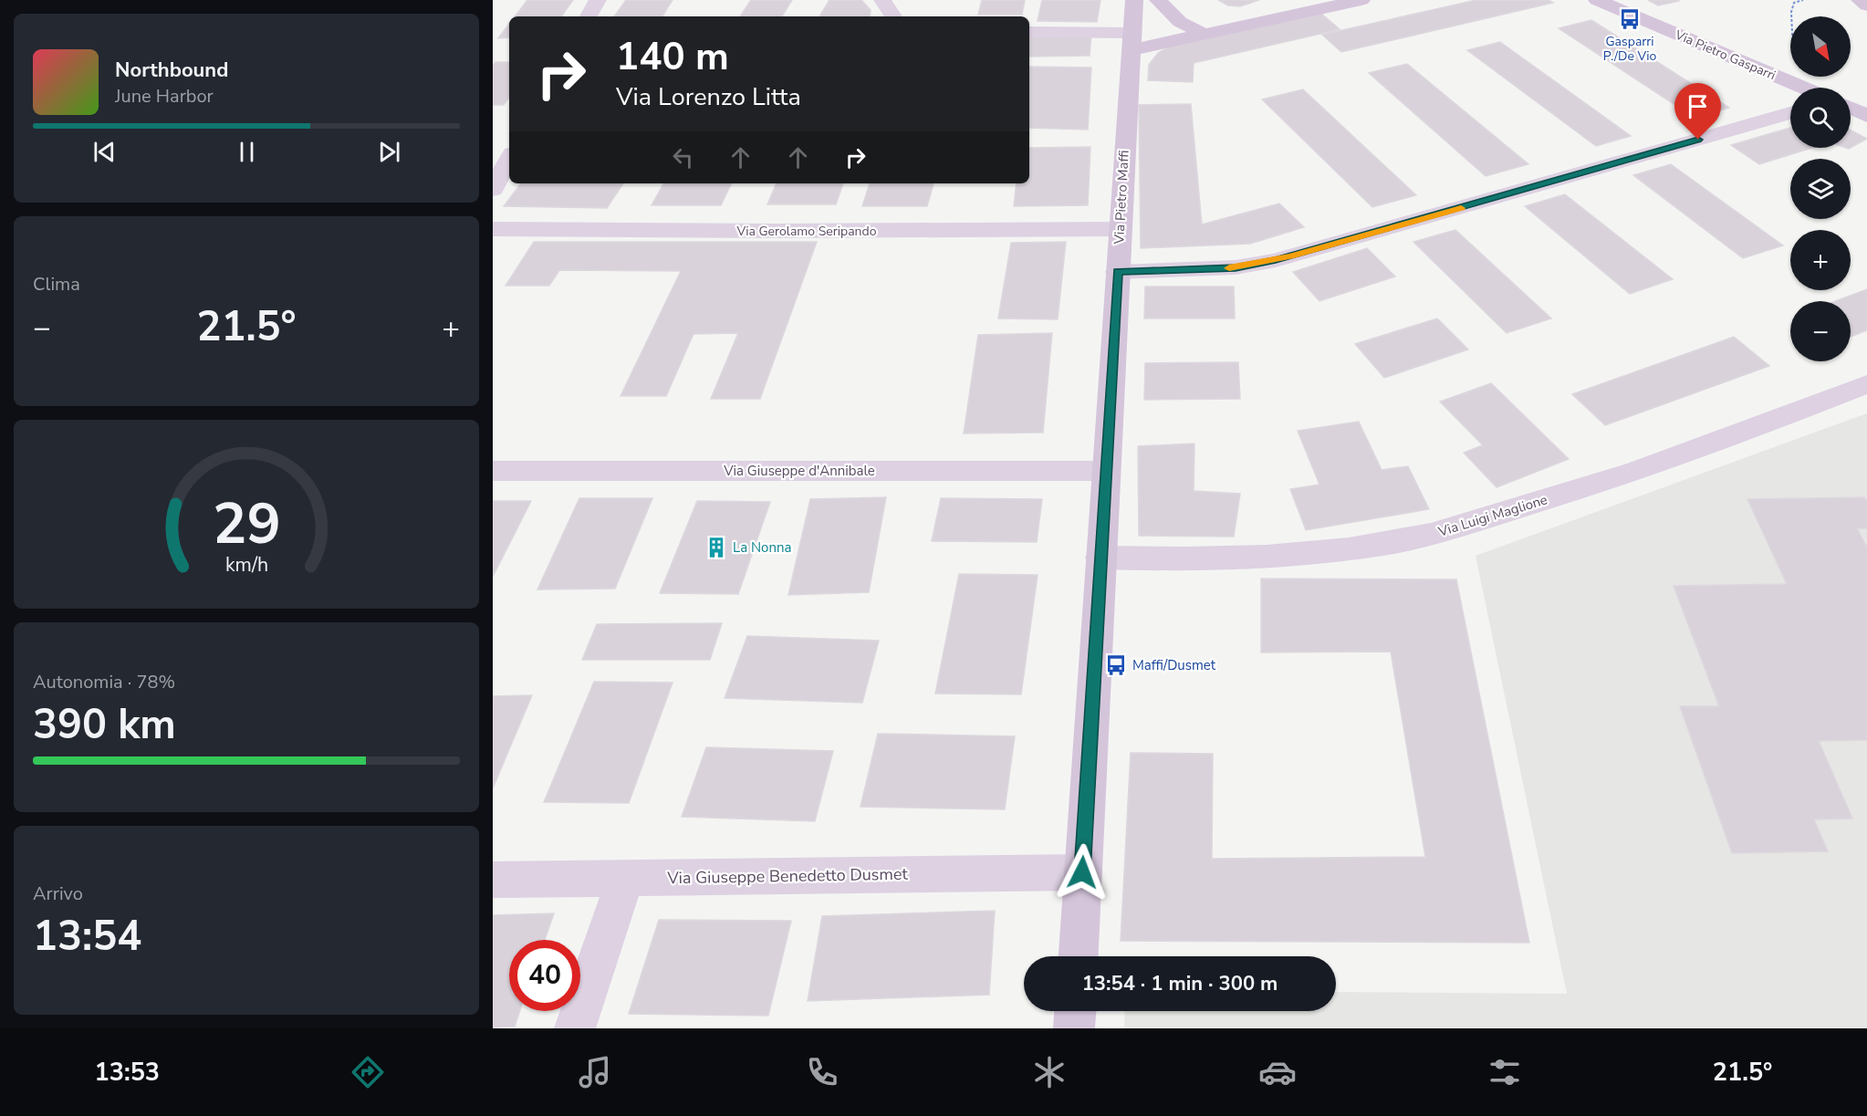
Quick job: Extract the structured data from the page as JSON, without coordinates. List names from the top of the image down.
{
  "streets": {
    "street": [
      "Via Pietro Gasparri",
      "Via Pietro Maffi",
      "Via Gerolamo Seripando",
      "Via Giuseppe d'Annibale",
      "Via Luigi Maglione",
      "Via Giuseppe Benedetto Dusmet"
    ]
  },
  "crossings": [
    ["Via Pietro Maffi", "Via Gerolamo Seripando"],
    ["Via Pietro Maffi", "Via Giuseppe d'Annibale"],
    ["Via Pietro Maffi", "Via Luigi Maglione"],
    ["Via Pietro Maffi", "Via Giuseppe Benedetto Dusmet"]
  ],
  "places": {
    "bus stop": ["Gasparri P./De Vio", "Maffi/Dusmet"],
    "building": ["La Nonna"]
  },
  "north": "bottom right",
  "page": {
    "map_buttons": ["+", "−"],
    "turn": ["140 m", "Via Lorenzo Litta"],
    "song": ["Northbound", "June Harbor"],
    "tile": [
      "Clima",
      ["Autonomia · 78%", "390 km"],
      ["Arrivo", "13:54"]
    ],
    "heat": ["−", "21.5°", "+"],
    "limit": "40",
    "trip": "13:54 · 1 min · 300 m",
    "tabs": ["13:53", "21.5°"],
    "gauge": ["29", "km/h"]
  }
}
